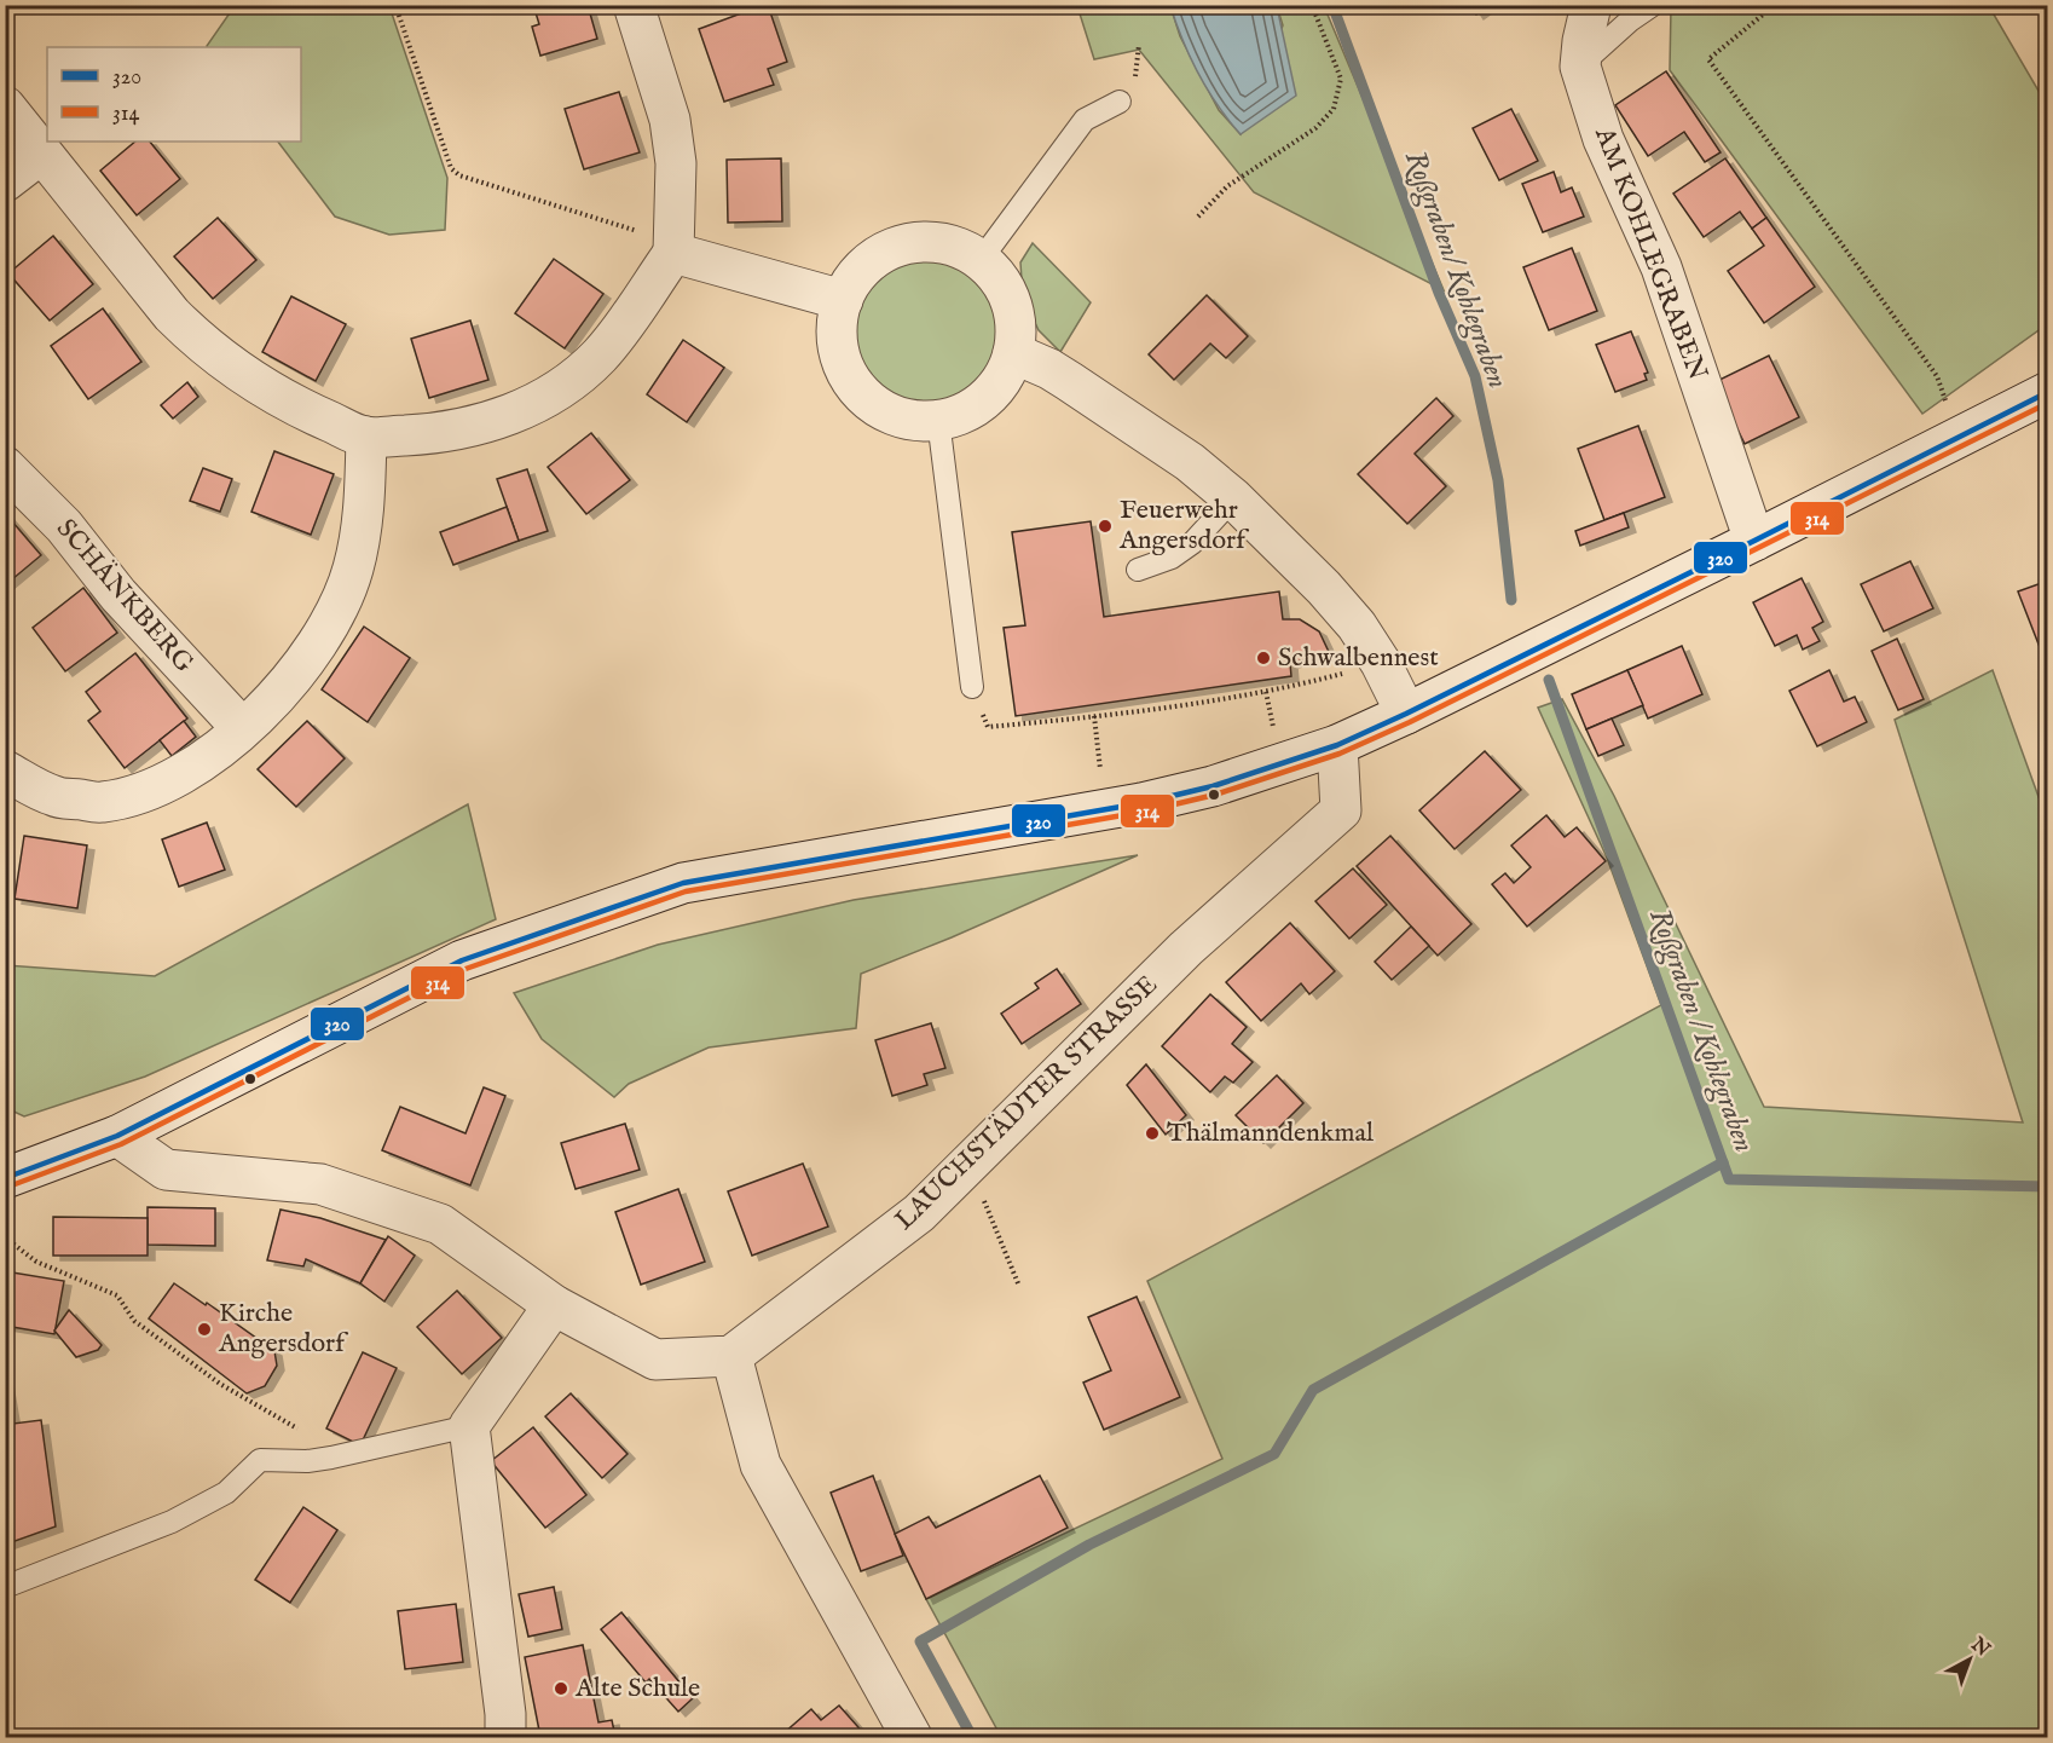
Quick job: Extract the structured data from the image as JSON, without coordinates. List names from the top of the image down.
{
  "streets": {
    "street": ["AM KOHLEGRABEN", "SCHÄNKBERG", "LAUCHSTÄDTER STRASSE"]
  },
  "water": ["Roßgraben/ Kohlegraben", "Roßgraben / Kohlegraben"],
  "places": [
    "Feuerwehr Angersdorf",
    "Schwalbennest",
    "Thälmanndenkmal",
    "Kirche Angersdorf",
    "Alte Schule"
  ],
  "lines": ["transit line 320", "transit line 314"],
  "legend": ["320", "314"],
  "north": "top right"
}
